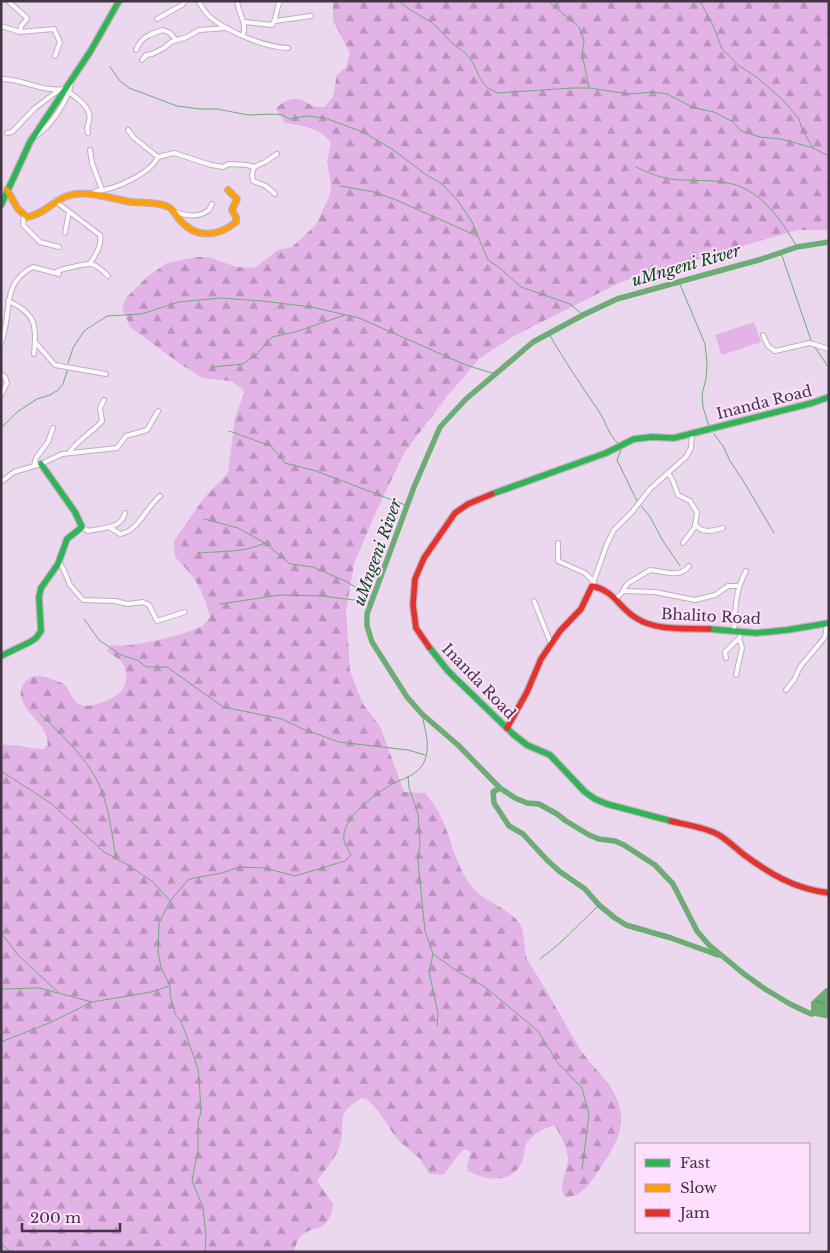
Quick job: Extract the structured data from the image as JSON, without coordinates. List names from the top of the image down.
{
  "streets": {
    "street": ["Inanda Road", "Bhalito Road"]
  },
  "water": ["uMngeni River"],
  "legend": ["Fast", "Slow", "Jam"],
  "scale_bar": "200 m"
}
